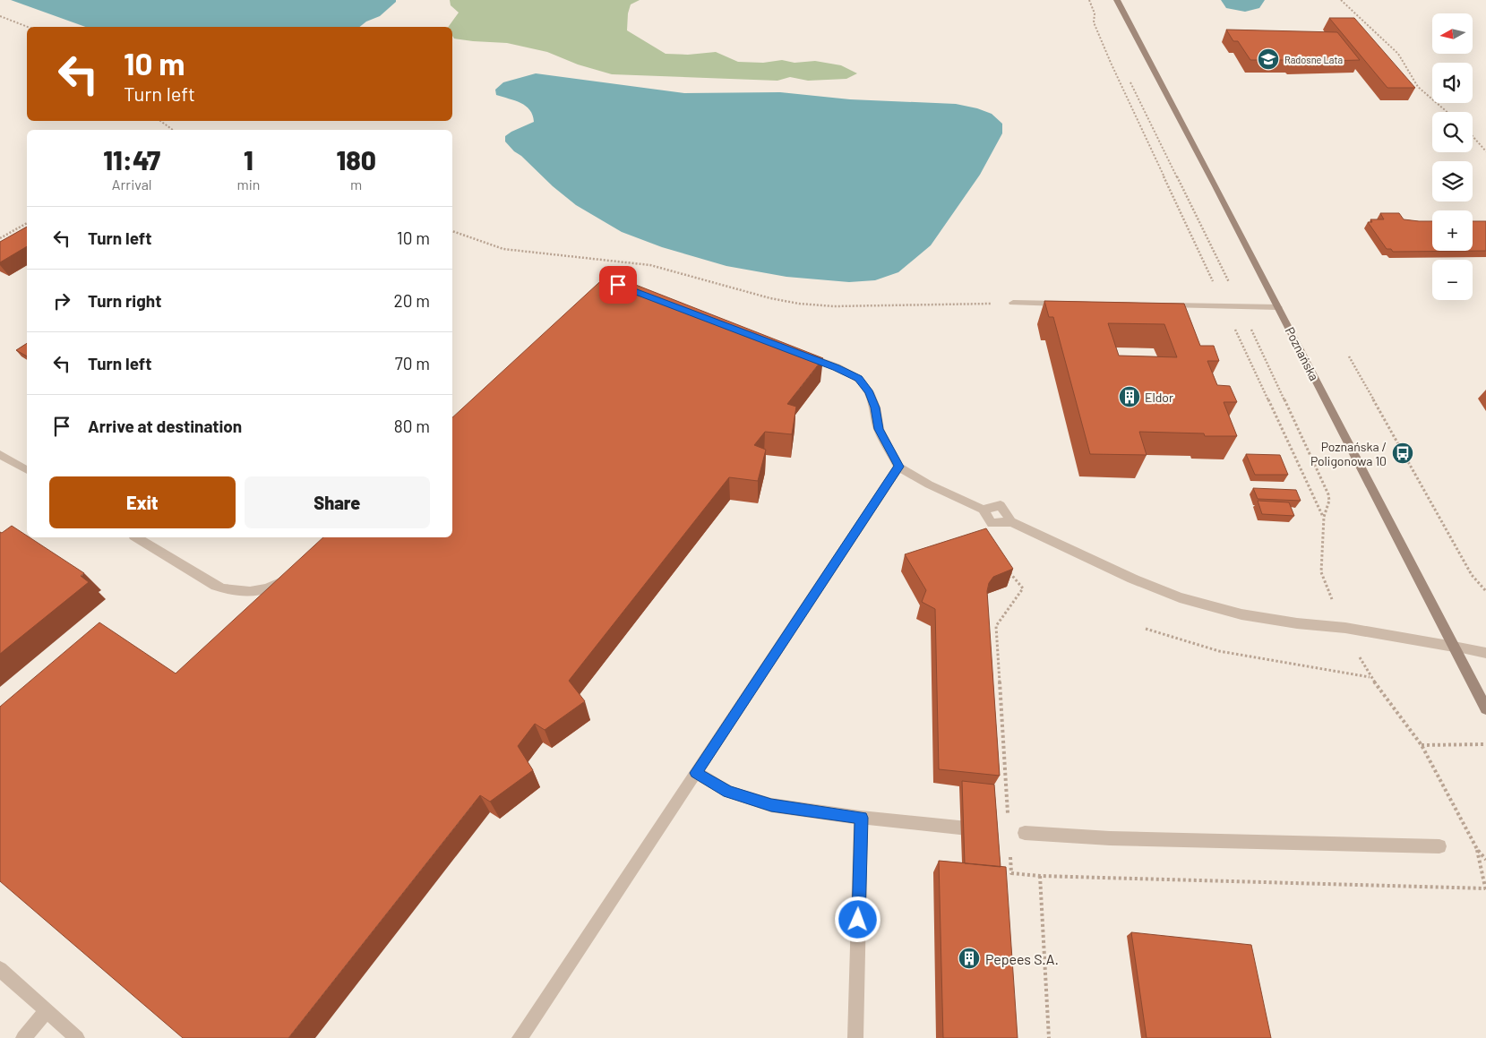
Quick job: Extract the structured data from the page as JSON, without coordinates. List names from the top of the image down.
{
  "streets": {
    "main road": ["Poznańska"]
  },
  "places": {
    "school or university": ["Radosne Lata"],
    "building": ["Eldor", "Pepees S.A."],
    "bus stop": ["Poznańska / Poligonowa 10"]
  },
  "north": "left",
  "page": {
    "map_buttons": ["+", "−"],
    "turn": ["10 m", "Turn left"],
    "eta": [
      "11:47",
      "Arrival",
      "1",
      "min",
      "180",
      "m"
    ],
    "list": [
      {
        "name": "Turn left",
        "value": "10 m"
      },
      {
        "name": "Turn right",
        "value": "20 m"
      },
      {
        "name": "Turn left",
        "value": "70 m"
      },
      {
        "name": "Arrive at destination",
        "value": "80 m"
      }
    ],
    "buttons": ["Exit", "Share"]
  }
}
